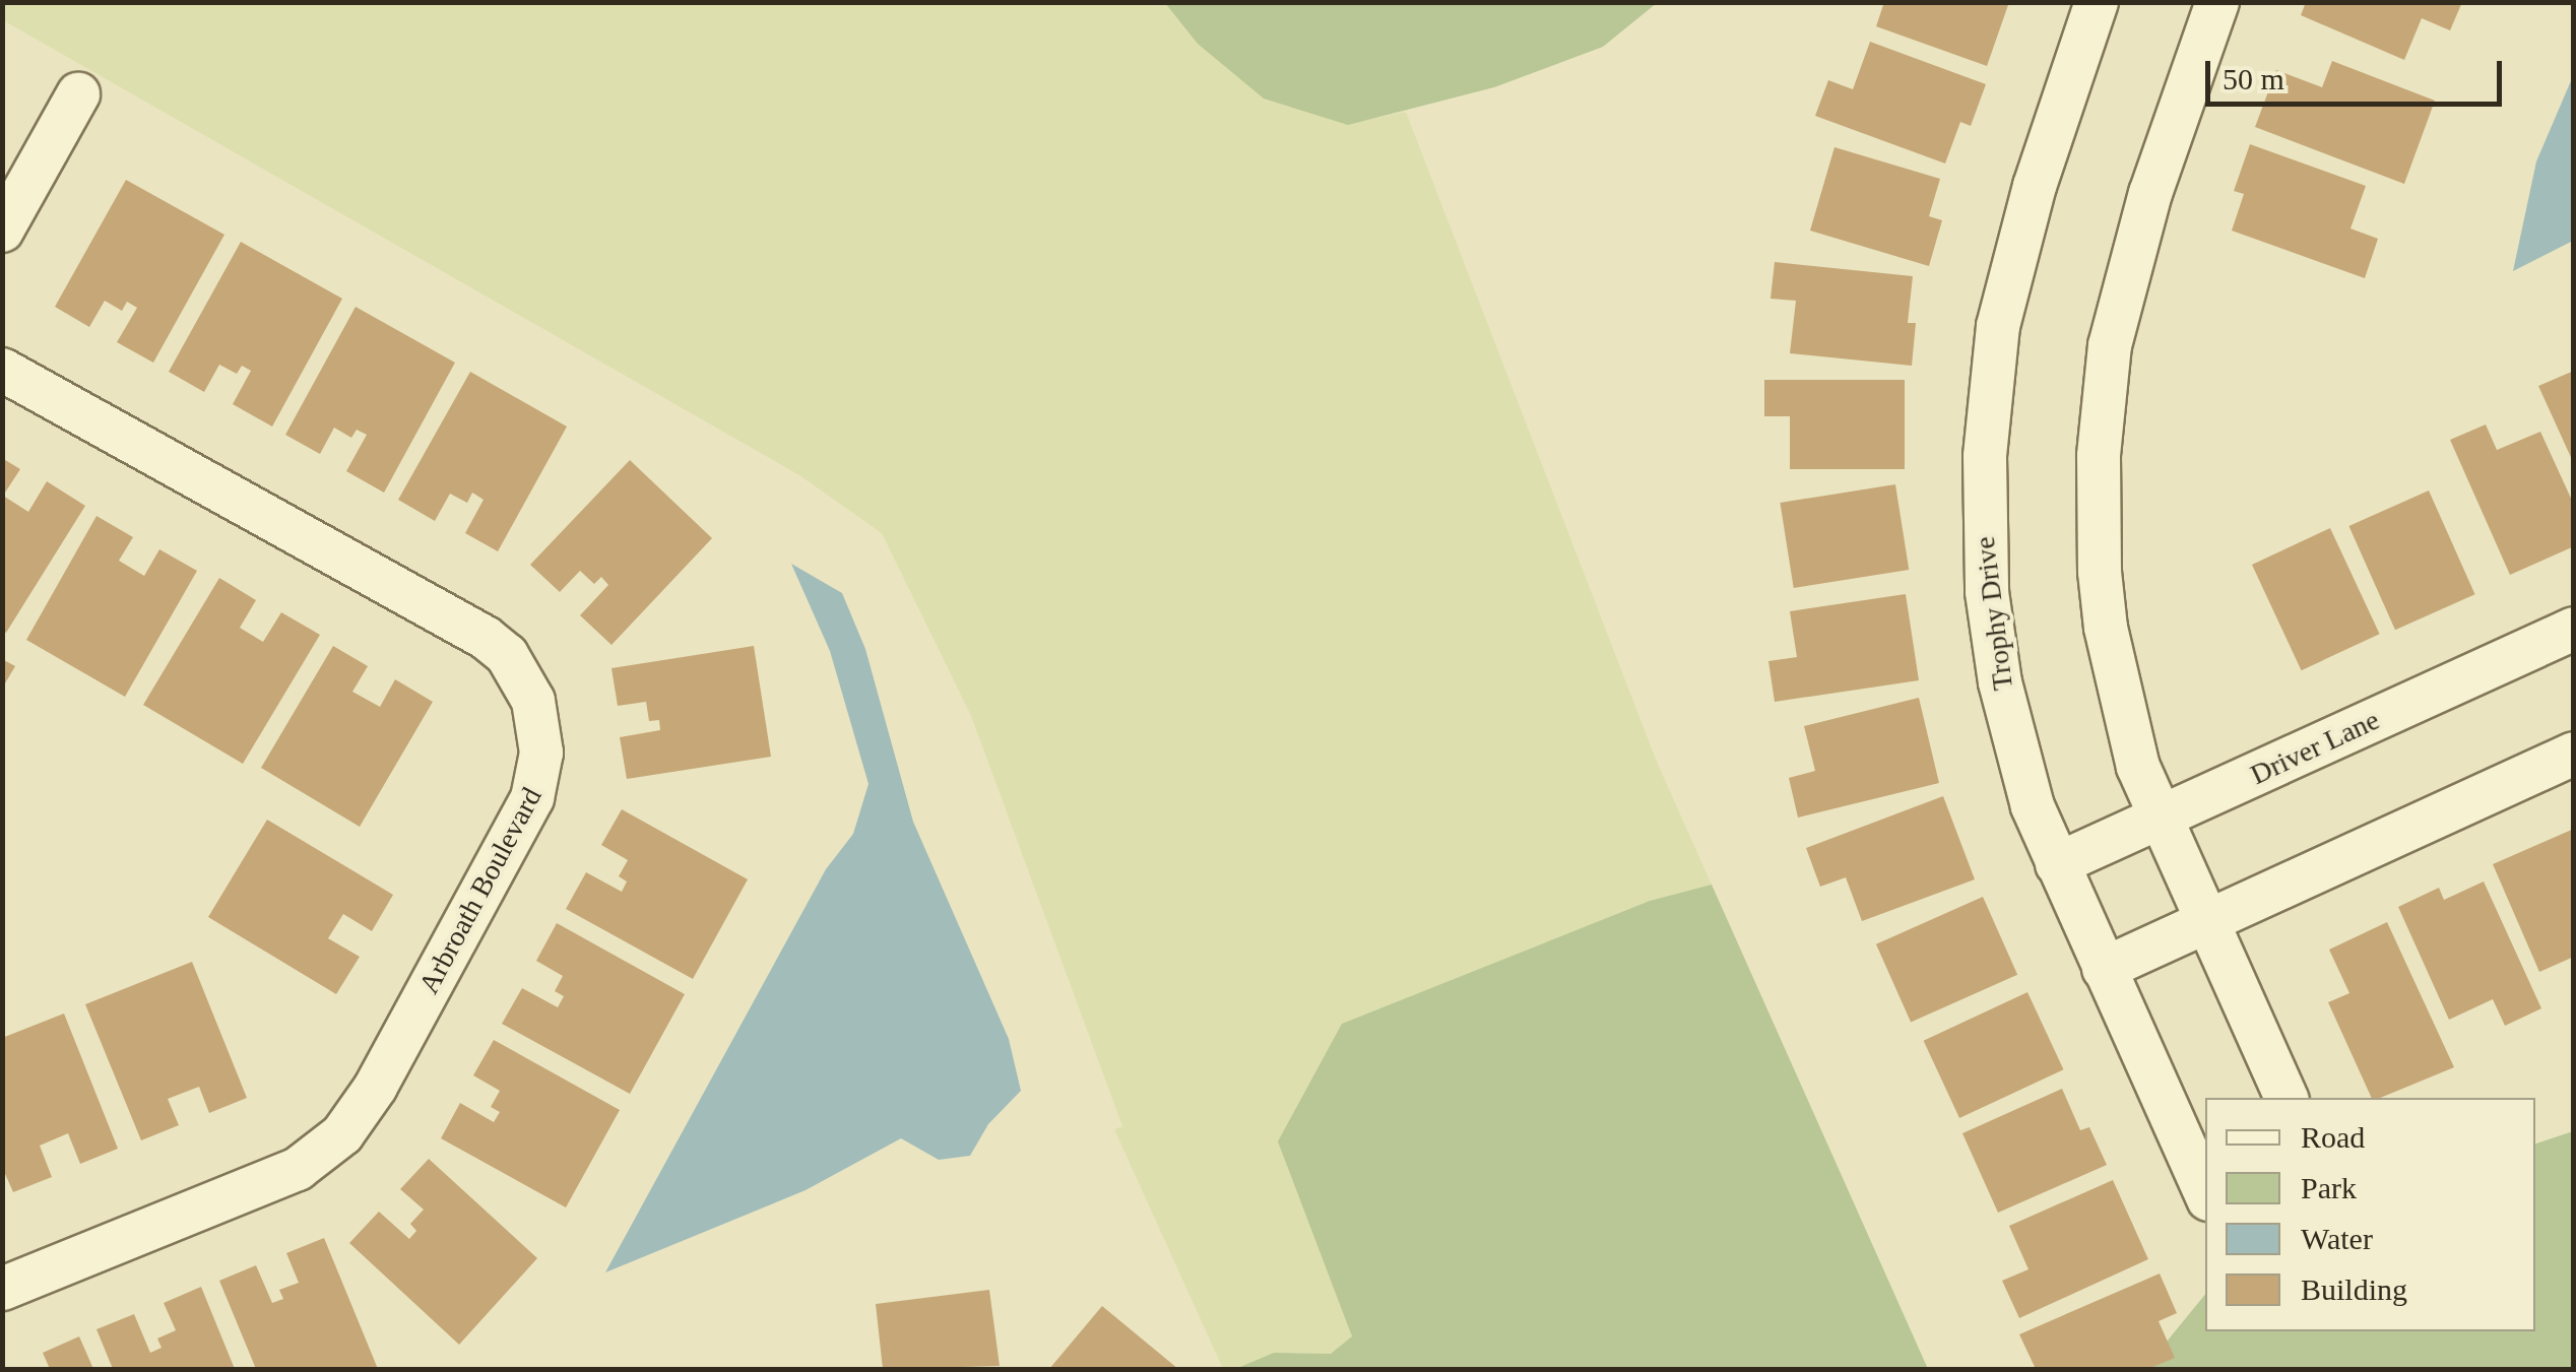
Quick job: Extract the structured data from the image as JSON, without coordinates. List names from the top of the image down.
{
  "streets": {
    "street": ["Trophy Drive", "Driver Lane", "Arbroath Boulevard"]
  },
  "crossings": [
    ["Trophy Drive", "Driver Lane"]
  ],
  "legend": [
    "Road",
    "Park",
    "Water",
    "Building"
  ],
  "scale_bar": "50 m"
}
